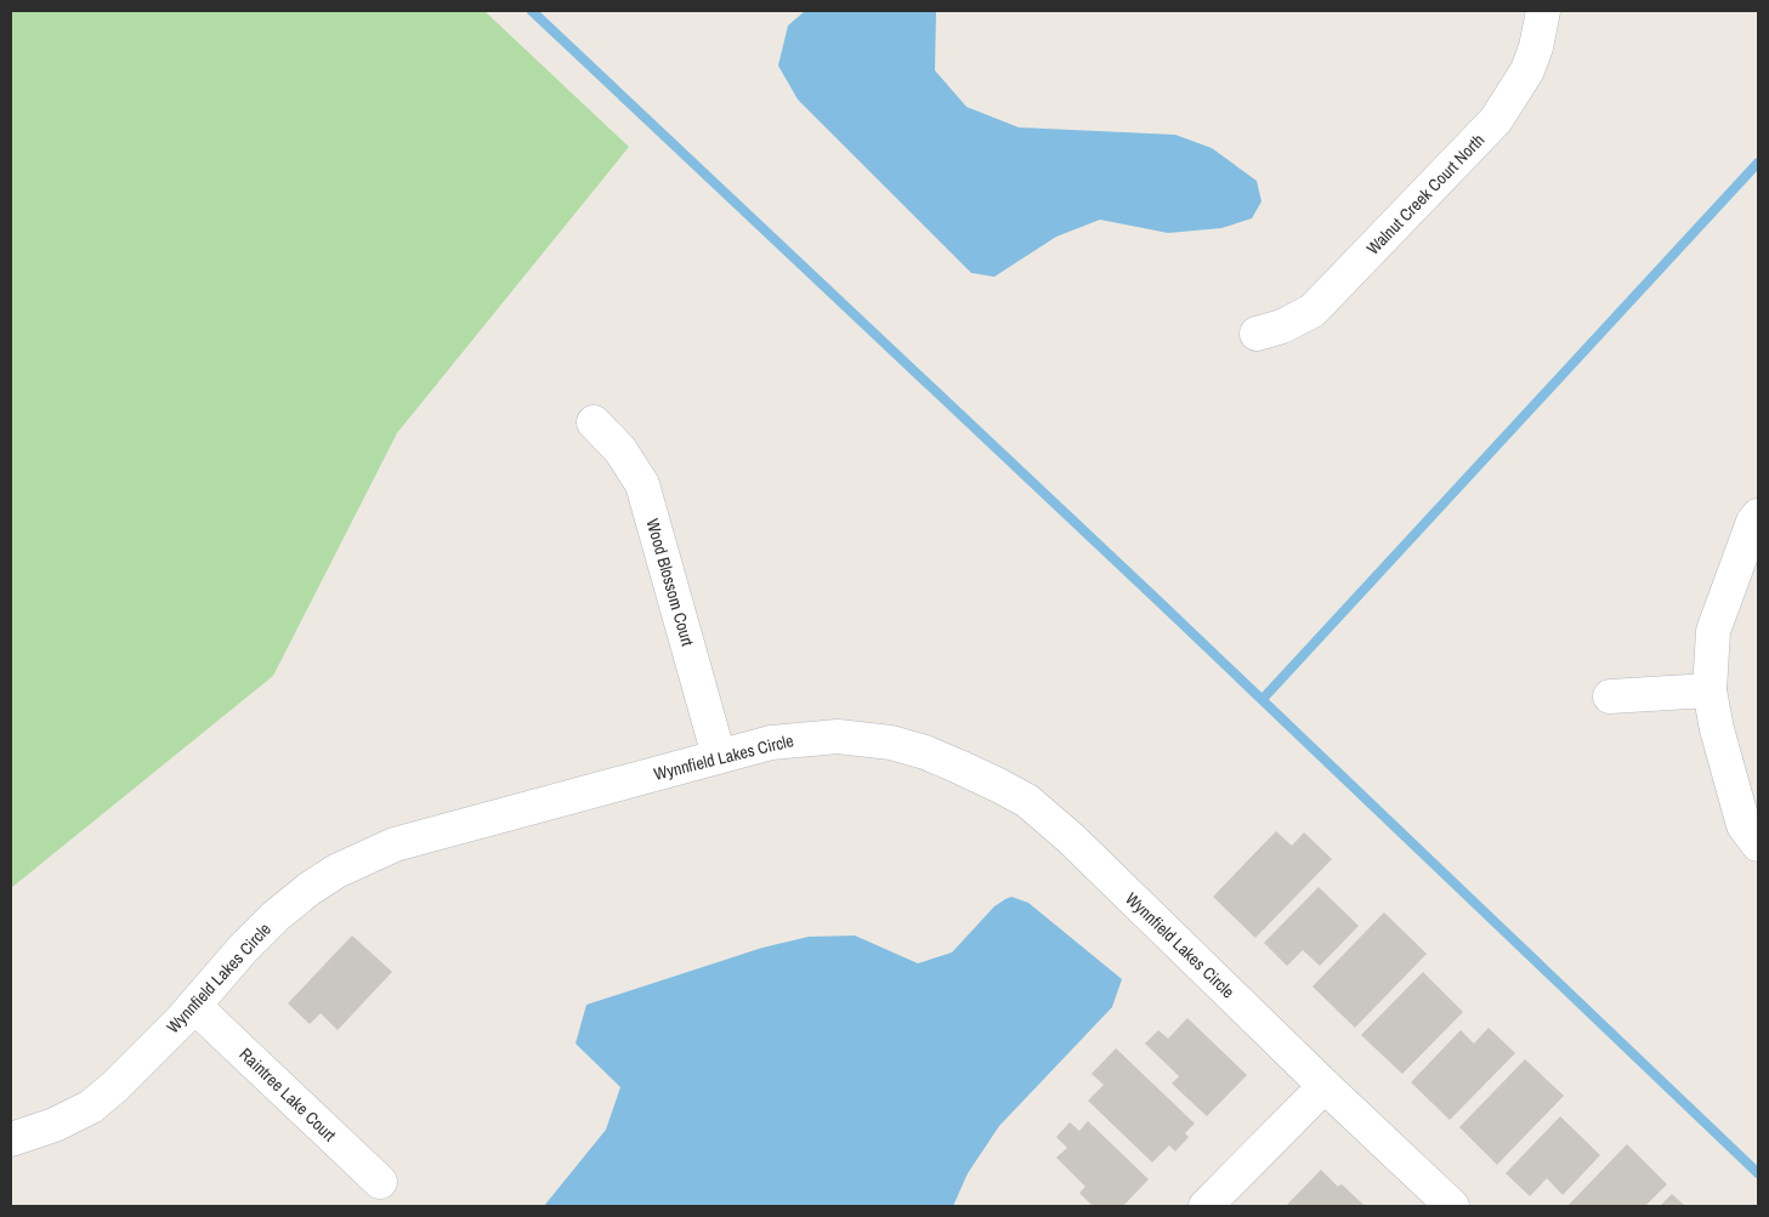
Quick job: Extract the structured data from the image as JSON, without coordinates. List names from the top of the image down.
{
  "streets": {
    "street": [
      "Walnut Creek Court North",
      "Wood Blossom Court",
      "Wynnfield Lakes Circle",
      "Raintree Lake Court"
    ]
  },
  "crossings": [
    ["Wood Blossom Court", "Wynnfield Lakes Circle"],
    ["Wynnfield Lakes Circle", "Raintree Lake Court"]
  ]
}
